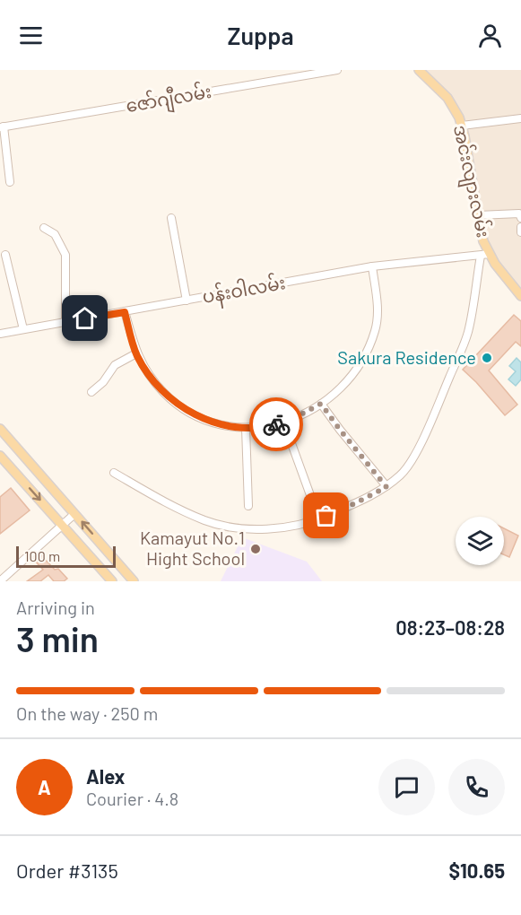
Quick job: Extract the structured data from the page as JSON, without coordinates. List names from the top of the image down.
{
  "streets": {
    "main road": ["အင်းလျားလမ်း"],
    "street": ["ဇော်ဂျီလမ်း", "ပန်းဝါလမ်း"]
  },
  "crossings": [
    ["အင်းလျားလမ်း", "ပန်းဝါလမ်း"]
  ],
  "places": ["Sakura Residence", "Kamayut No.1 Hight School"],
  "scale_bar": "100 m",
  "page": {
    "header": "Zuppa",
    "scale": "100 m",
    "heading": ["3 min", "Arriving in", "08:23–08:28"],
    "panel": [
      "Alex",
      "Courier · 4.8",
      "Order #3135",
      "$10.65"
    ],
    "bar": "On the way · 250 m",
    "round": "A"
  }
}
